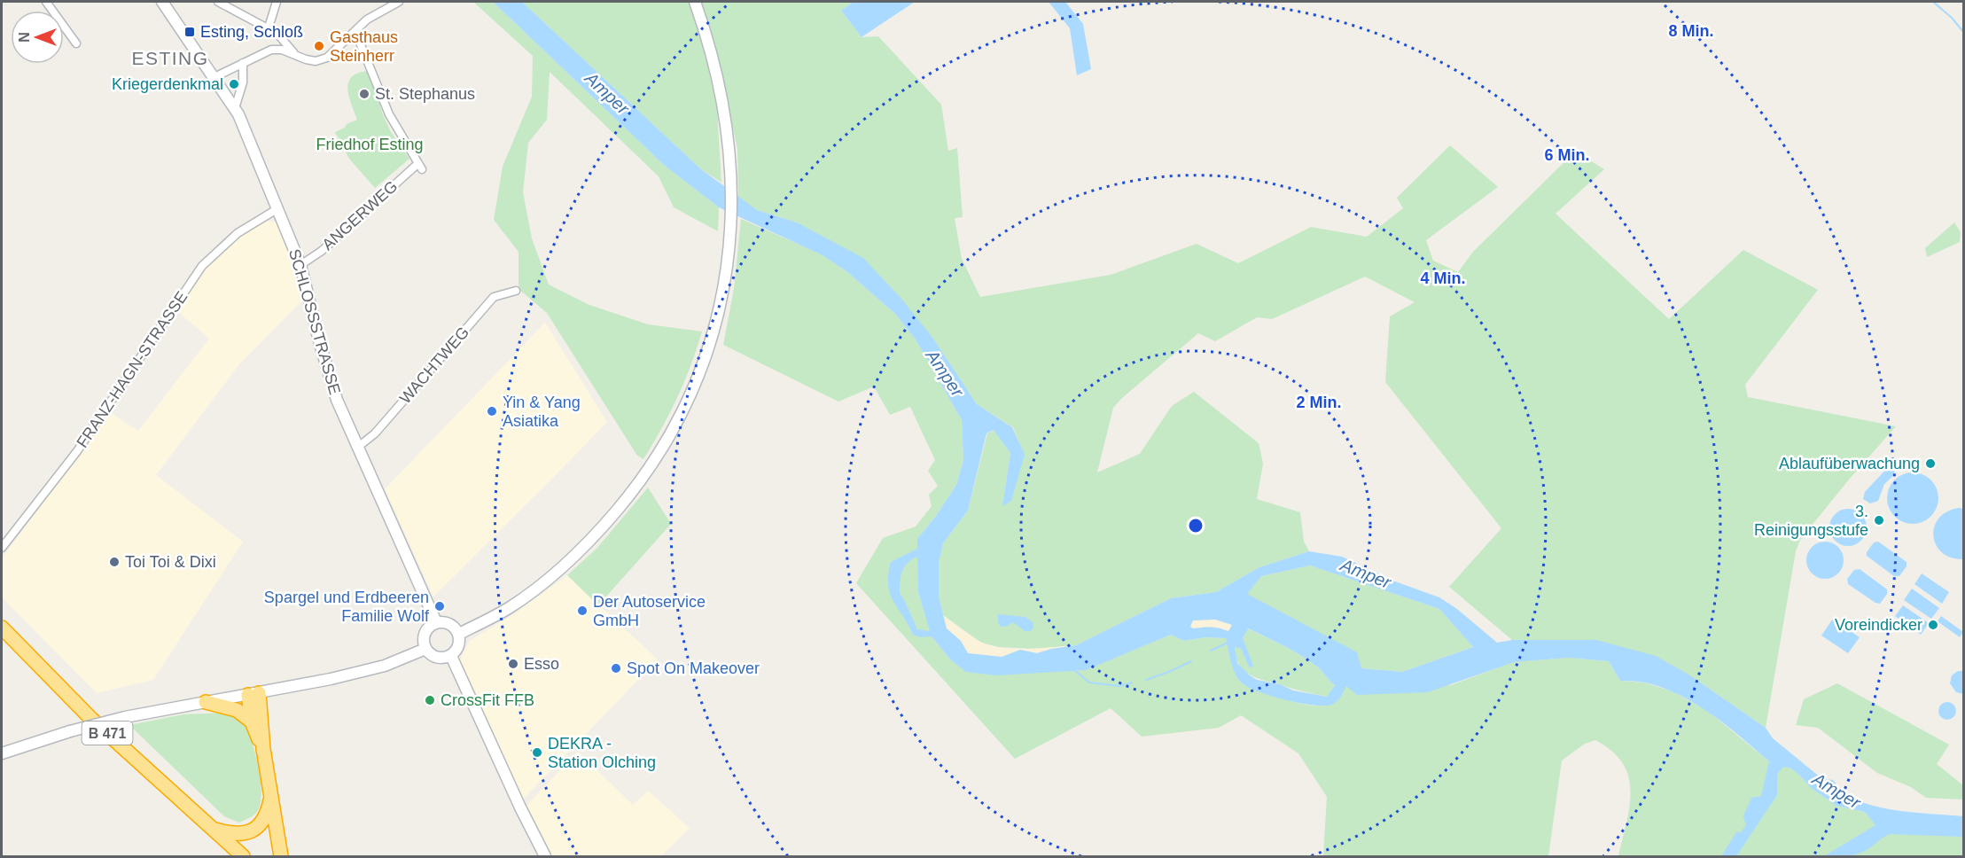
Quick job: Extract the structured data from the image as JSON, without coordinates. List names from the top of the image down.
{
  "streets": {
    "highway": ["B 471"],
    "main road": ["SCHLOSSSTRASSE"],
    "street": ["ANGERWEG", "WACHTWEG", "FRANZ-HAGN-STRASSE"]
  },
  "crossings": [
    ["ANGERWEG", "SCHLOSSSTRASSE"],
    ["SCHLOSSSTRASSE", "WACHTWEG"],
    ["SCHLOSSSTRASSE", "FRANZ-HAGN-STRASSE"]
  ],
  "districts": ["ESTING"],
  "water": ["Amper"],
  "parks": ["Friedhof Esting"],
  "places": {
    "transit": ["Esting, Schloß"],
    "other": [
      "Gasthaus Steinherr",
      "Kriegerdenkmal",
      "St. Stephanus",
      "Yin & Yang Asiatika",
      "Ablaufüberwachung",
      "3. Reinigungsstufe",
      "Toi Toi & Dixi",
      "Spargel und Erdbeeren Familie Wolf",
      "Der Autoservice GmbH",
      "Voreindicker",
      "Esso",
      "Spot On Makeover",
      "CrossFit FFB",
      "DEKRA - Station Olching"
    ]
  },
  "north": "left",
  "rings": [
    "8 Min.",
    "6 Min.",
    "4 Min.",
    "2 Min."
  ]
}
